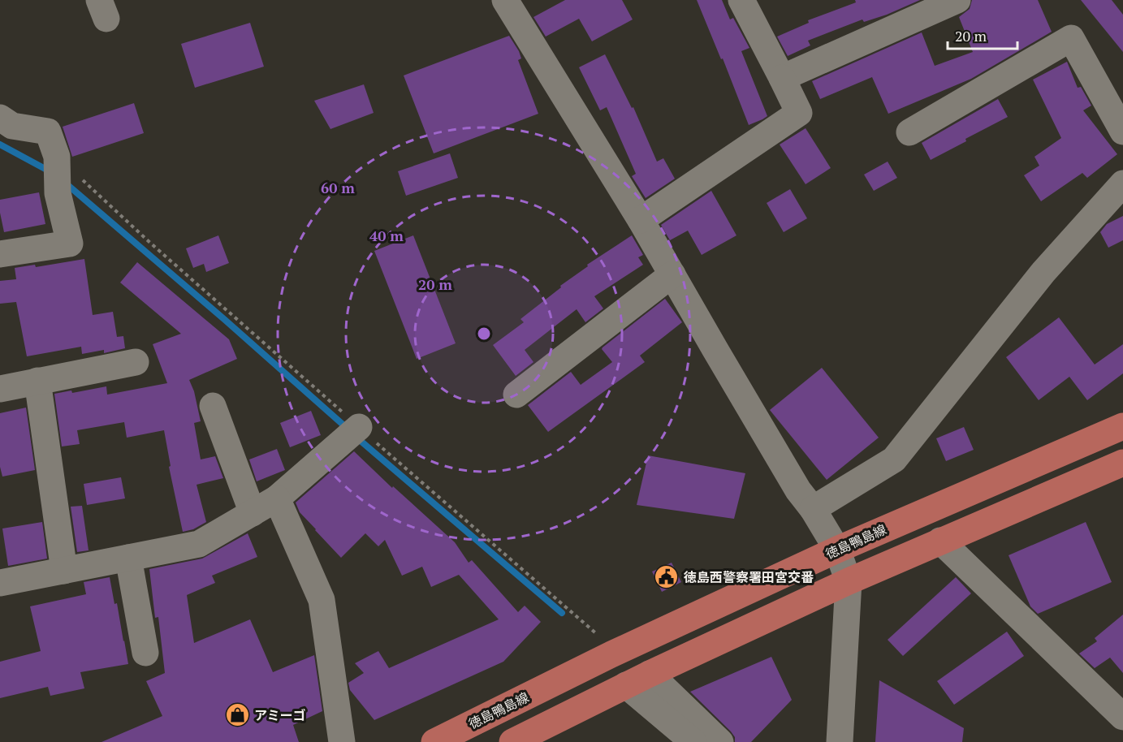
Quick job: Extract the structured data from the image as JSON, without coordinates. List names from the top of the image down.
{
  "streets": {
    "main road": ["徳島鴨島線"]
  },
  "places": {
    "public building": ["徳島西警察署田宮交番"],
    "shop": ["アミーゴ"]
  },
  "scale_bar": "20 m",
  "rings": ["60 m", "40 m", "20 m"]
}
